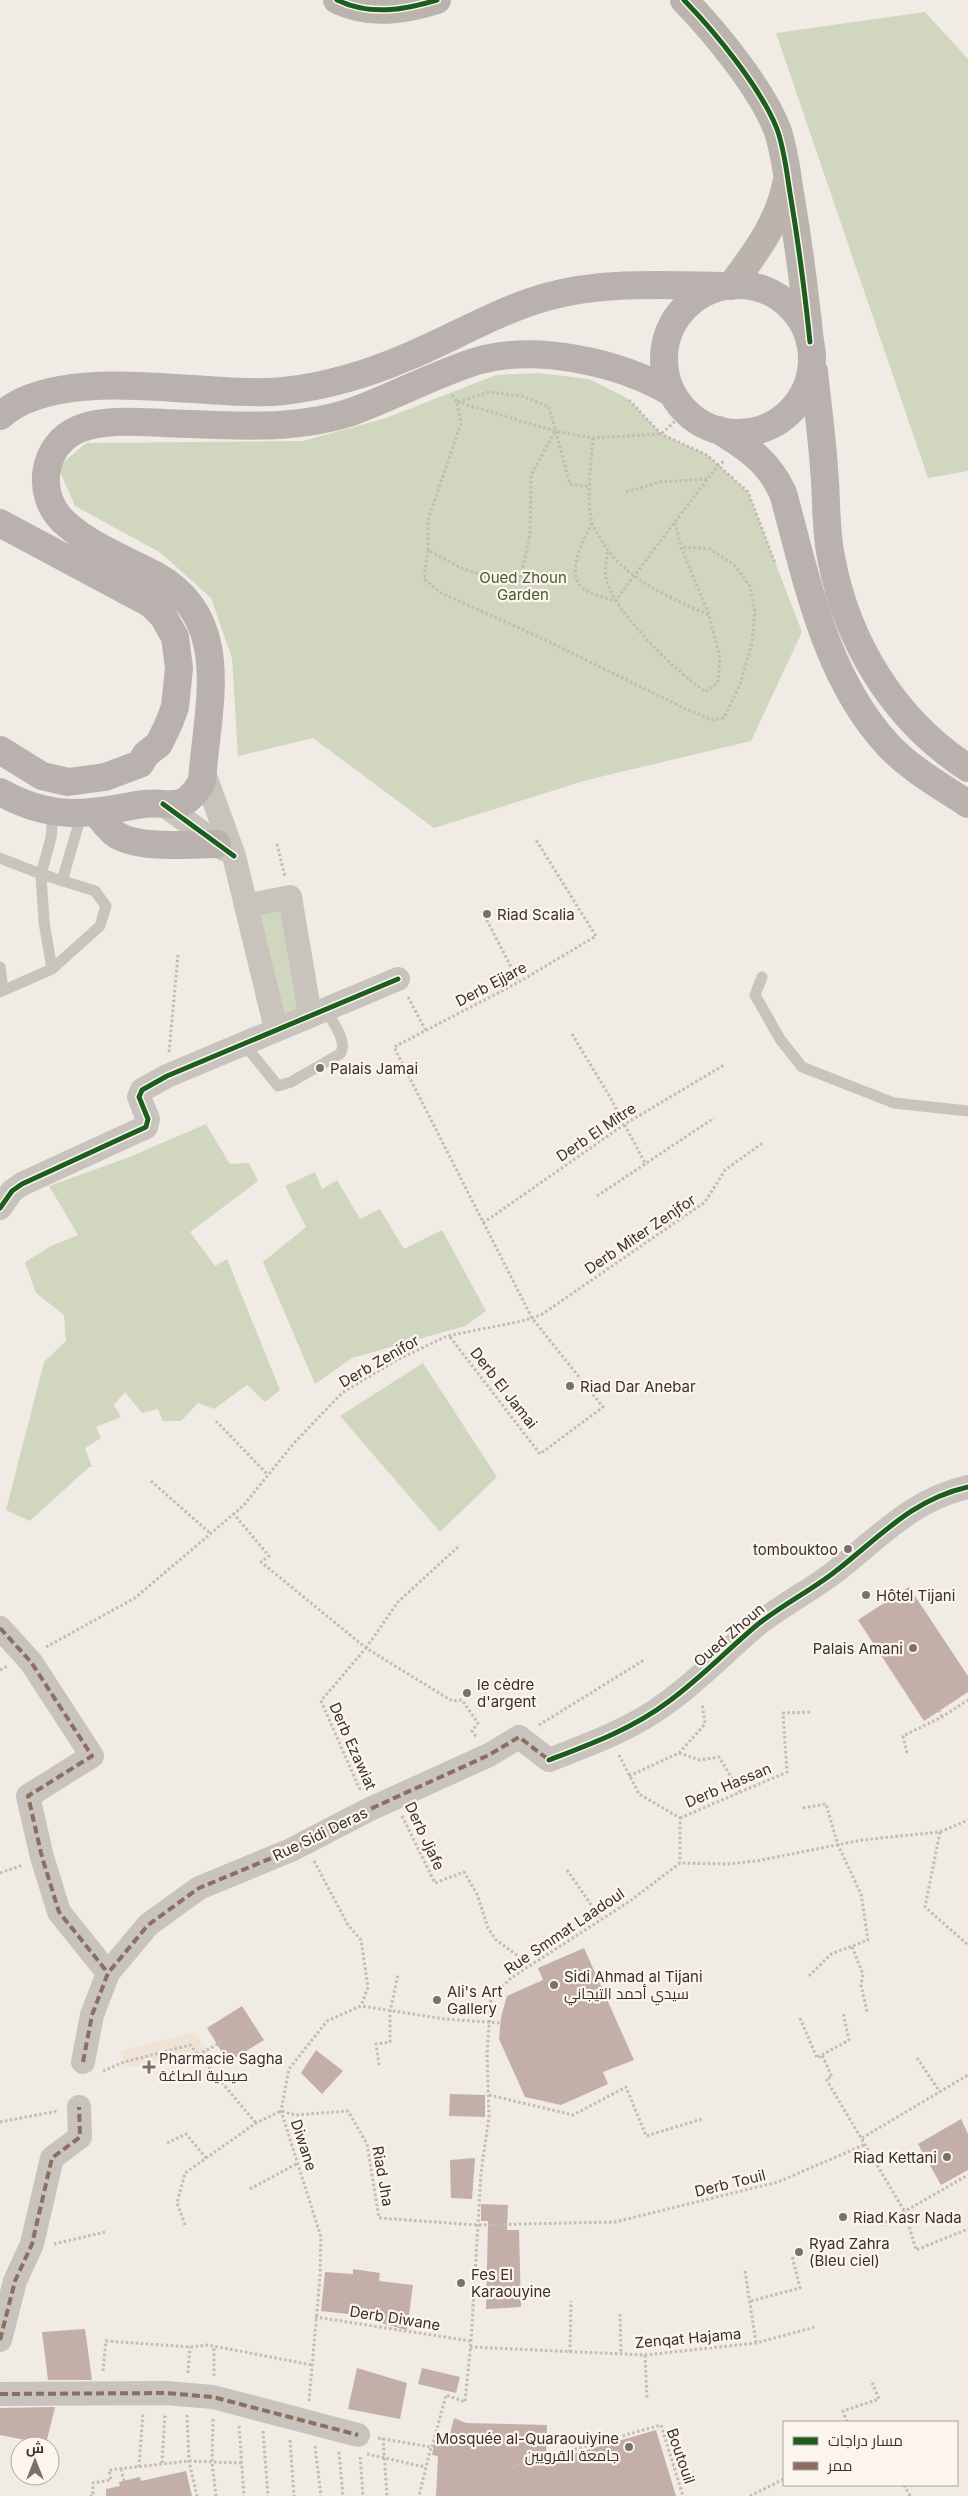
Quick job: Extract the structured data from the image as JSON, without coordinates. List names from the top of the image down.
{
  "streets": {
    "street": ["Oued Zhoun", "Rue Sidi Deras"],
    "path": [
      "Derb Ejjare",
      "Derb El Mitre",
      "Derb Miter Zenjfor",
      "Derb Zenifor",
      "Derb El Jamai",
      "Derb Ezawiat",
      "Derb Hassan",
      "Derb Jjafe",
      "Rue Smmat Laadoul",
      "Diwane",
      "Riad Jha",
      "Derb Touil",
      "Derb Diwane",
      "Zenqat Hajama",
      "Boutouil"
    ]
  },
  "crossings": [
    ["Derb Ejjare", "Derb El Mitre"],
    ["Derb Miter Zenjfor", "Derb Zenifor"],
    ["Derb Zenifor", "Derb El Jamai"],
    ["Oued Zhoun", "Rue Sidi Deras"],
    ["Derb Ezawiat", "Rue Sidi Deras"],
    ["Rue Sidi Deras", "Derb Jjafe"],
    ["Derb Jjafe", "Rue Smmat Laadoul"],
    ["Rue Smmat Laadoul", "Riad Jha"],
    ["Rue Smmat Laadoul", "Derb Touil"],
    ["Rue Smmat Laadoul", "Derb Diwane"],
    ["Rue Smmat Laadoul", "Zenqat Hajama"],
    ["Diwane", "Riad Jha"],
    ["Diwane", "Derb Diwane"],
    ["Riad Jha", "Derb Touil"]
  ],
  "parks": ["Oued Zhoun Garden"],
  "places": {
    "other": [
      "Riad Scalia",
      "Palais Jamai",
      "Riad Dar Anebar",
      "tombouktoo",
      "Hôtel Tijani",
      "Palais Amani",
      "le cèdre d'argent",
      "Sidi Ahmad al Tijani سيدي أحمد التيجاني",
      "Ali's Art Gallery",
      "Riad Kettani",
      "Riad Kasr Nada",
      "Ryad Zahra (Bleu ciel)",
      "Fes El Karaouyine",
      "Mosquée al-Quaraouiyine جامعة القرويين"
    ],
    "health": ["Pharmacie Sagha صيدلية الصاغة"]
  },
  "legend": ["مسار دراجات", "ممر"],
  "north": "top"
}
